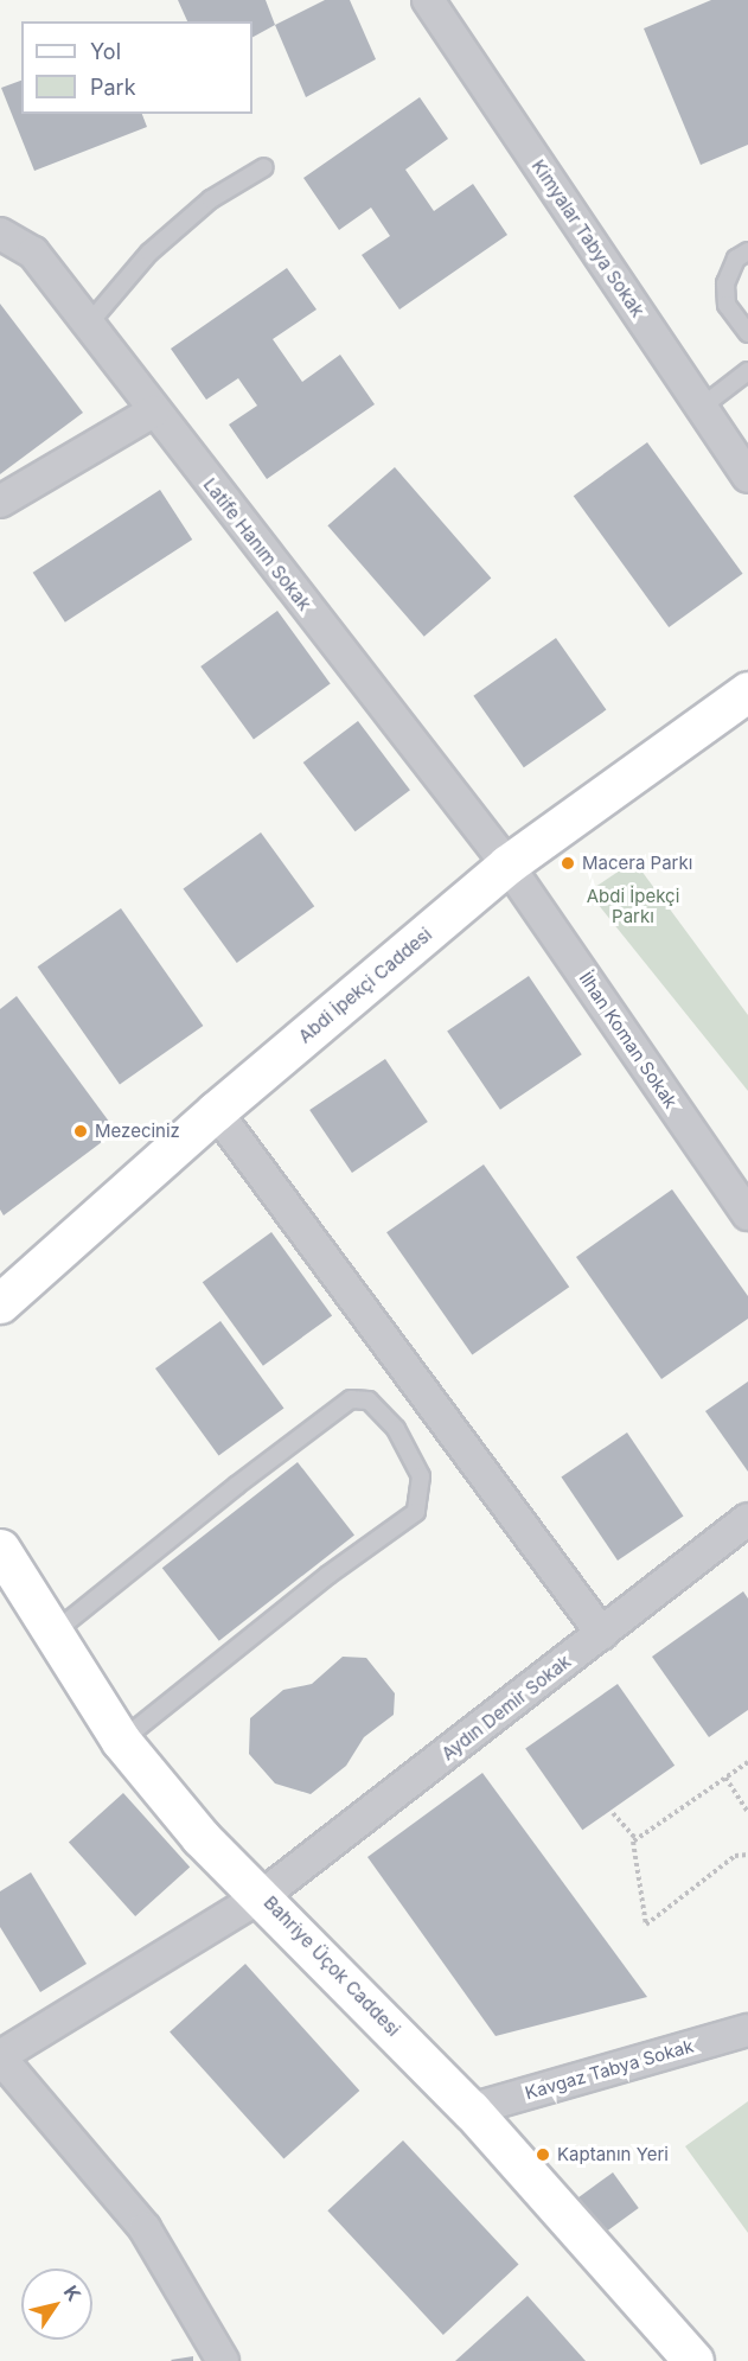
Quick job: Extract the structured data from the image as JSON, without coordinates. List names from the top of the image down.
{
  "streets": {
    "main road": ["Abdi İpekçi Caddesi", "Bahriye Üçok Caddesi"],
    "street": [
      "Kimyalar Tabya Sokak",
      "Latife Hanım Sokak",
      "İlhan Koman Sokak",
      "Aydın Demir Sokak",
      "Kavgaz Tabya Sokak"
    ]
  },
  "crossings": [
    ["Latife Hanım Sokak", "Abdi İpekçi Caddesi"],
    ["Latife Hanım Sokak", "İlhan Koman Sokak"],
    ["Abdi İpekçi Caddesi", "İlhan Koman Sokak"],
    ["Aydın Demir Sokak", "Bahriye Üçok Caddesi"],
    ["Bahriye Üçok Caddesi", "Kavgaz Tabya Sokak"]
  ],
  "parks": ["Abdi İpekçi Parkı"],
  "places": ["Macera Parkı", "Mezeciniz", "Kaptanın Yeri"],
  "legend": ["Yol", "Park"],
  "north": "top right"
}
